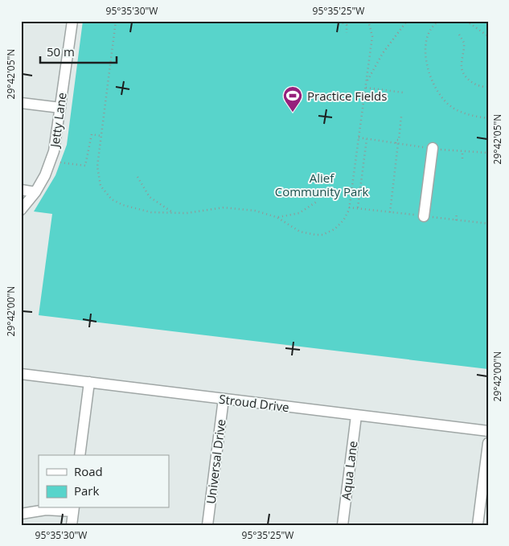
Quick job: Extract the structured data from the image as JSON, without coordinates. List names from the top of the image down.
{
  "streets": {
    "street": [
      "Jetty Lane",
      "Stroud Drive",
      "Universal Drive",
      "Aqua Lane"
    ]
  },
  "crossings": [
    ["Stroud Drive", "Universal Drive"],
    ["Stroud Drive", "Aqua Lane"]
  ],
  "parks": ["Alief Community Park"],
  "places": {
    "sports": ["Practice Fields"]
  },
  "legend": ["Road", "Park"],
  "scale_bar": "50 m",
  "coordinates": [
    "95°35'30\"W",
    "95°35'25\"W",
    "29°42'05\"N",
    "29°42'00\"N"
  ]
}
